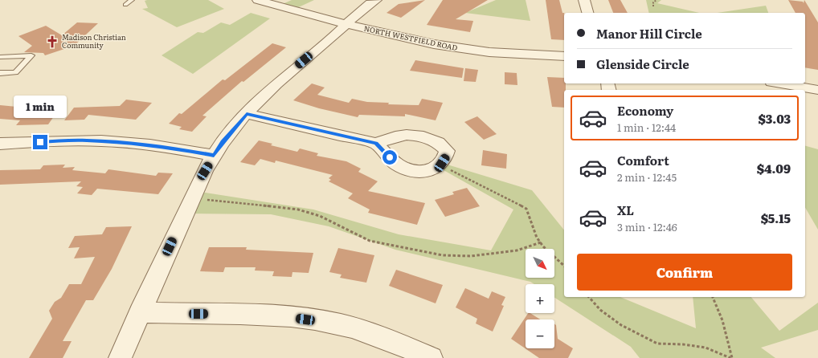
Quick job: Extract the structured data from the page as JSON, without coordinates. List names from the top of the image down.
{
  "streets": {
    "street": ["NORTH WESTFIELD ROAD"]
  },
  "places": {
    "church": ["Madison Christian Community"]
  },
  "north": "bottom right",
  "page": {
    "banner": ["Manor Hill Circle", "Glenside Circle"],
    "bubble": "1 min",
    "list": [
      {
        "name": "Economy",
        "note": "1 min · 12:44",
        "value": "$3.03"
      },
      {
        "name": "Comfort",
        "note": "2 min · 12:45",
        "value": "$4.09"
      },
      {
        "name": "XL",
        "note": "3 min · 12:46",
        "value": "$5.15"
      }
    ],
    "buttons": "Confirm",
    "map_buttons": ["+", "−"]
  }
}
